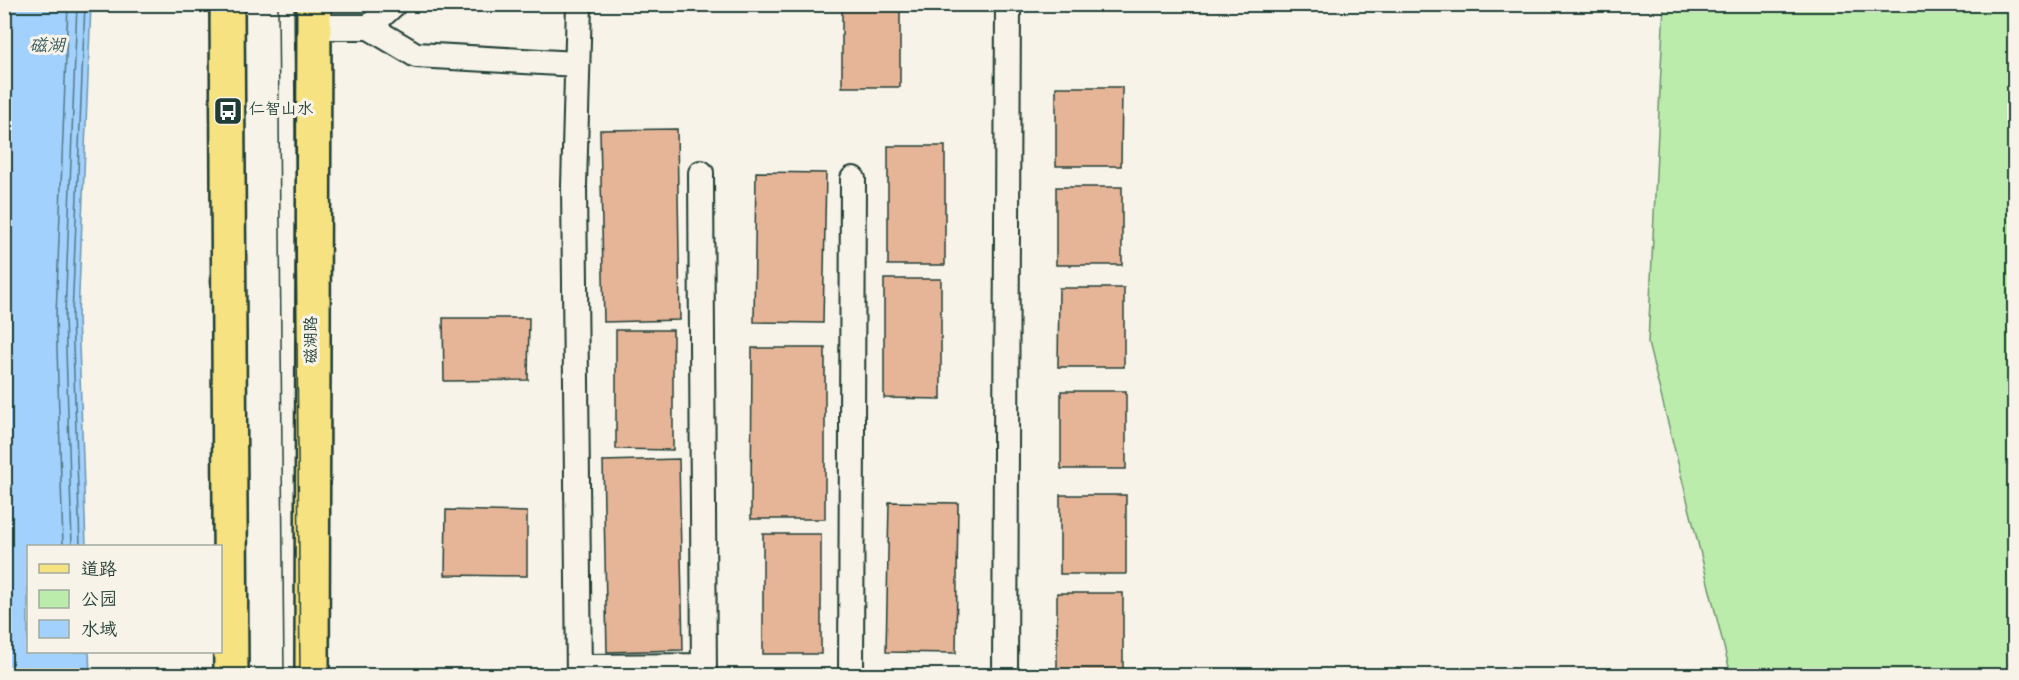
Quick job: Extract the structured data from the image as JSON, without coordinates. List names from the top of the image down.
{
  "streets": {
    "main road": ["磁湖路"]
  },
  "water": ["磁湖"],
  "places": {
    "bus stop": ["仁智山水"]
  },
  "legend": ["道路", "公园", "水域"]
}
